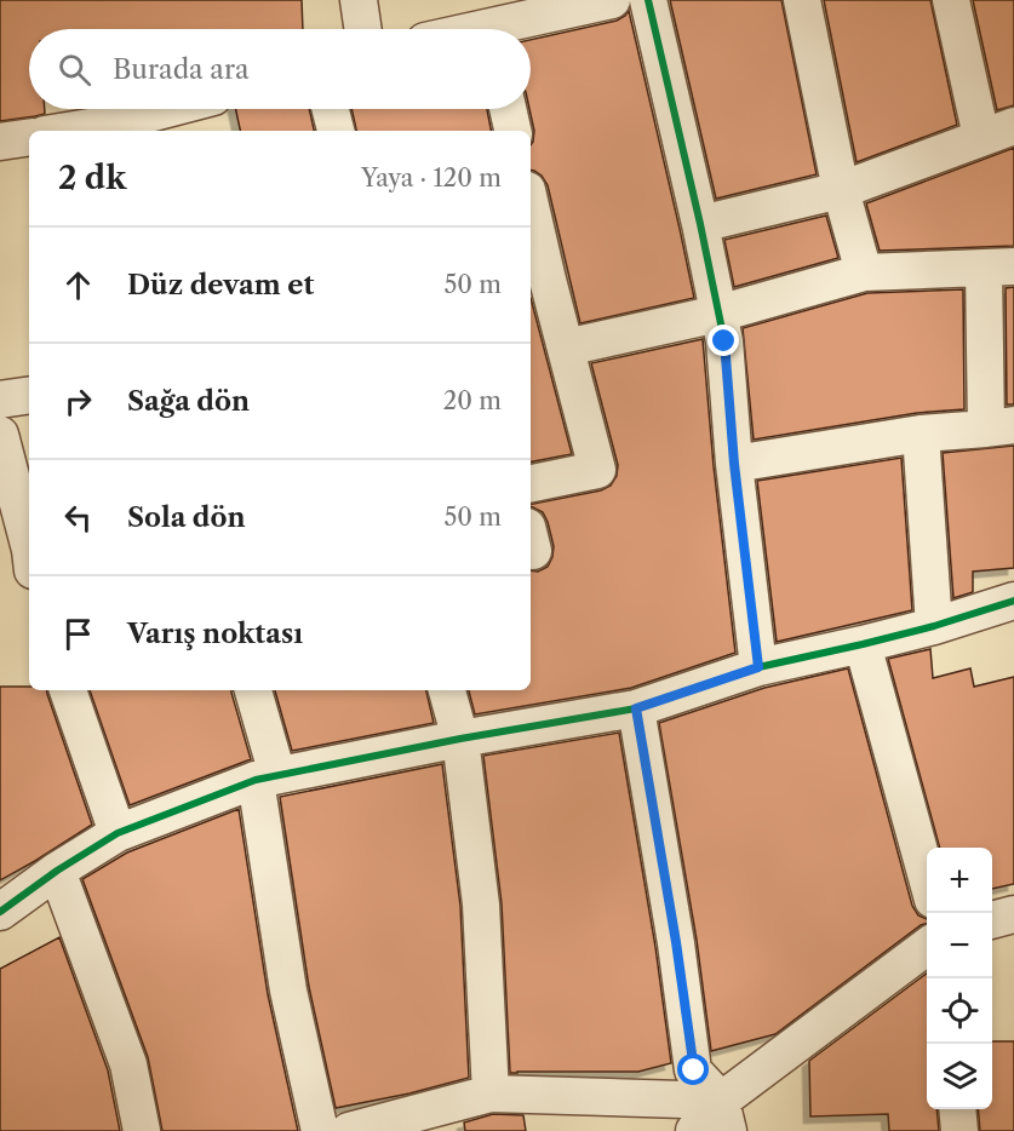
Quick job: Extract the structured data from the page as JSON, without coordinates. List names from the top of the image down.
{
  "page": {
    "search": "Burada ara",
    "heading": ["2 dk", "Yaya · 120 m"],
    "list": [
      ["Düz devam et", "50 m"],
      ["Sağa dön", "20 m"],
      ["Sola dön", "50 m"],
      "Varış noktası"
    ],
    "map_buttons": ["+", "−"]
  }
}
